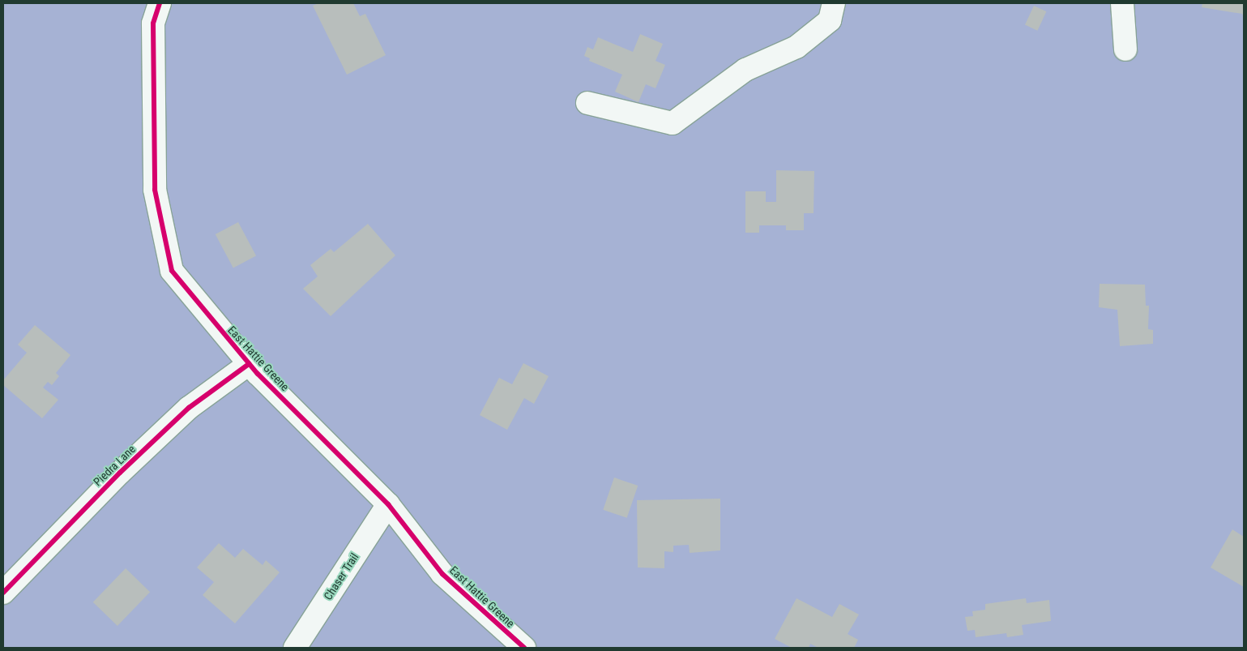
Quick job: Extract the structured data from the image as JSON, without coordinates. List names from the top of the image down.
{
  "streets": {
    "street": ["East Hattie Greene", "Piedra Lane", "Chaser Trail"]
  },
  "crossings": [
    ["East Hattie Greene", "Piedra Lane"],
    ["East Hattie Greene", "Chaser Trail"]
  ]
}
